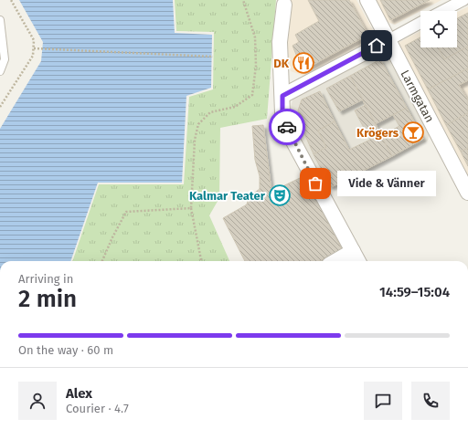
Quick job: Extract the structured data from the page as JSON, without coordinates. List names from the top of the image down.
{
  "streets": {
    "street": ["Larmgatan"]
  },
  "places": {
    "restaurant": ["DK"],
    "bar": ["Krögers"],
    "other": ["Vide & Vänner"],
    "theatre": ["Kalmar Teater"]
  },
  "page": {
    "bubble": "Vide & Vänner",
    "heading": ["2 min", "Arriving in", "14:59–15:04"],
    "panel": ["Alex", "Courier · 4.7"],
    "bar": "On the way · 60 m"
  }
}
